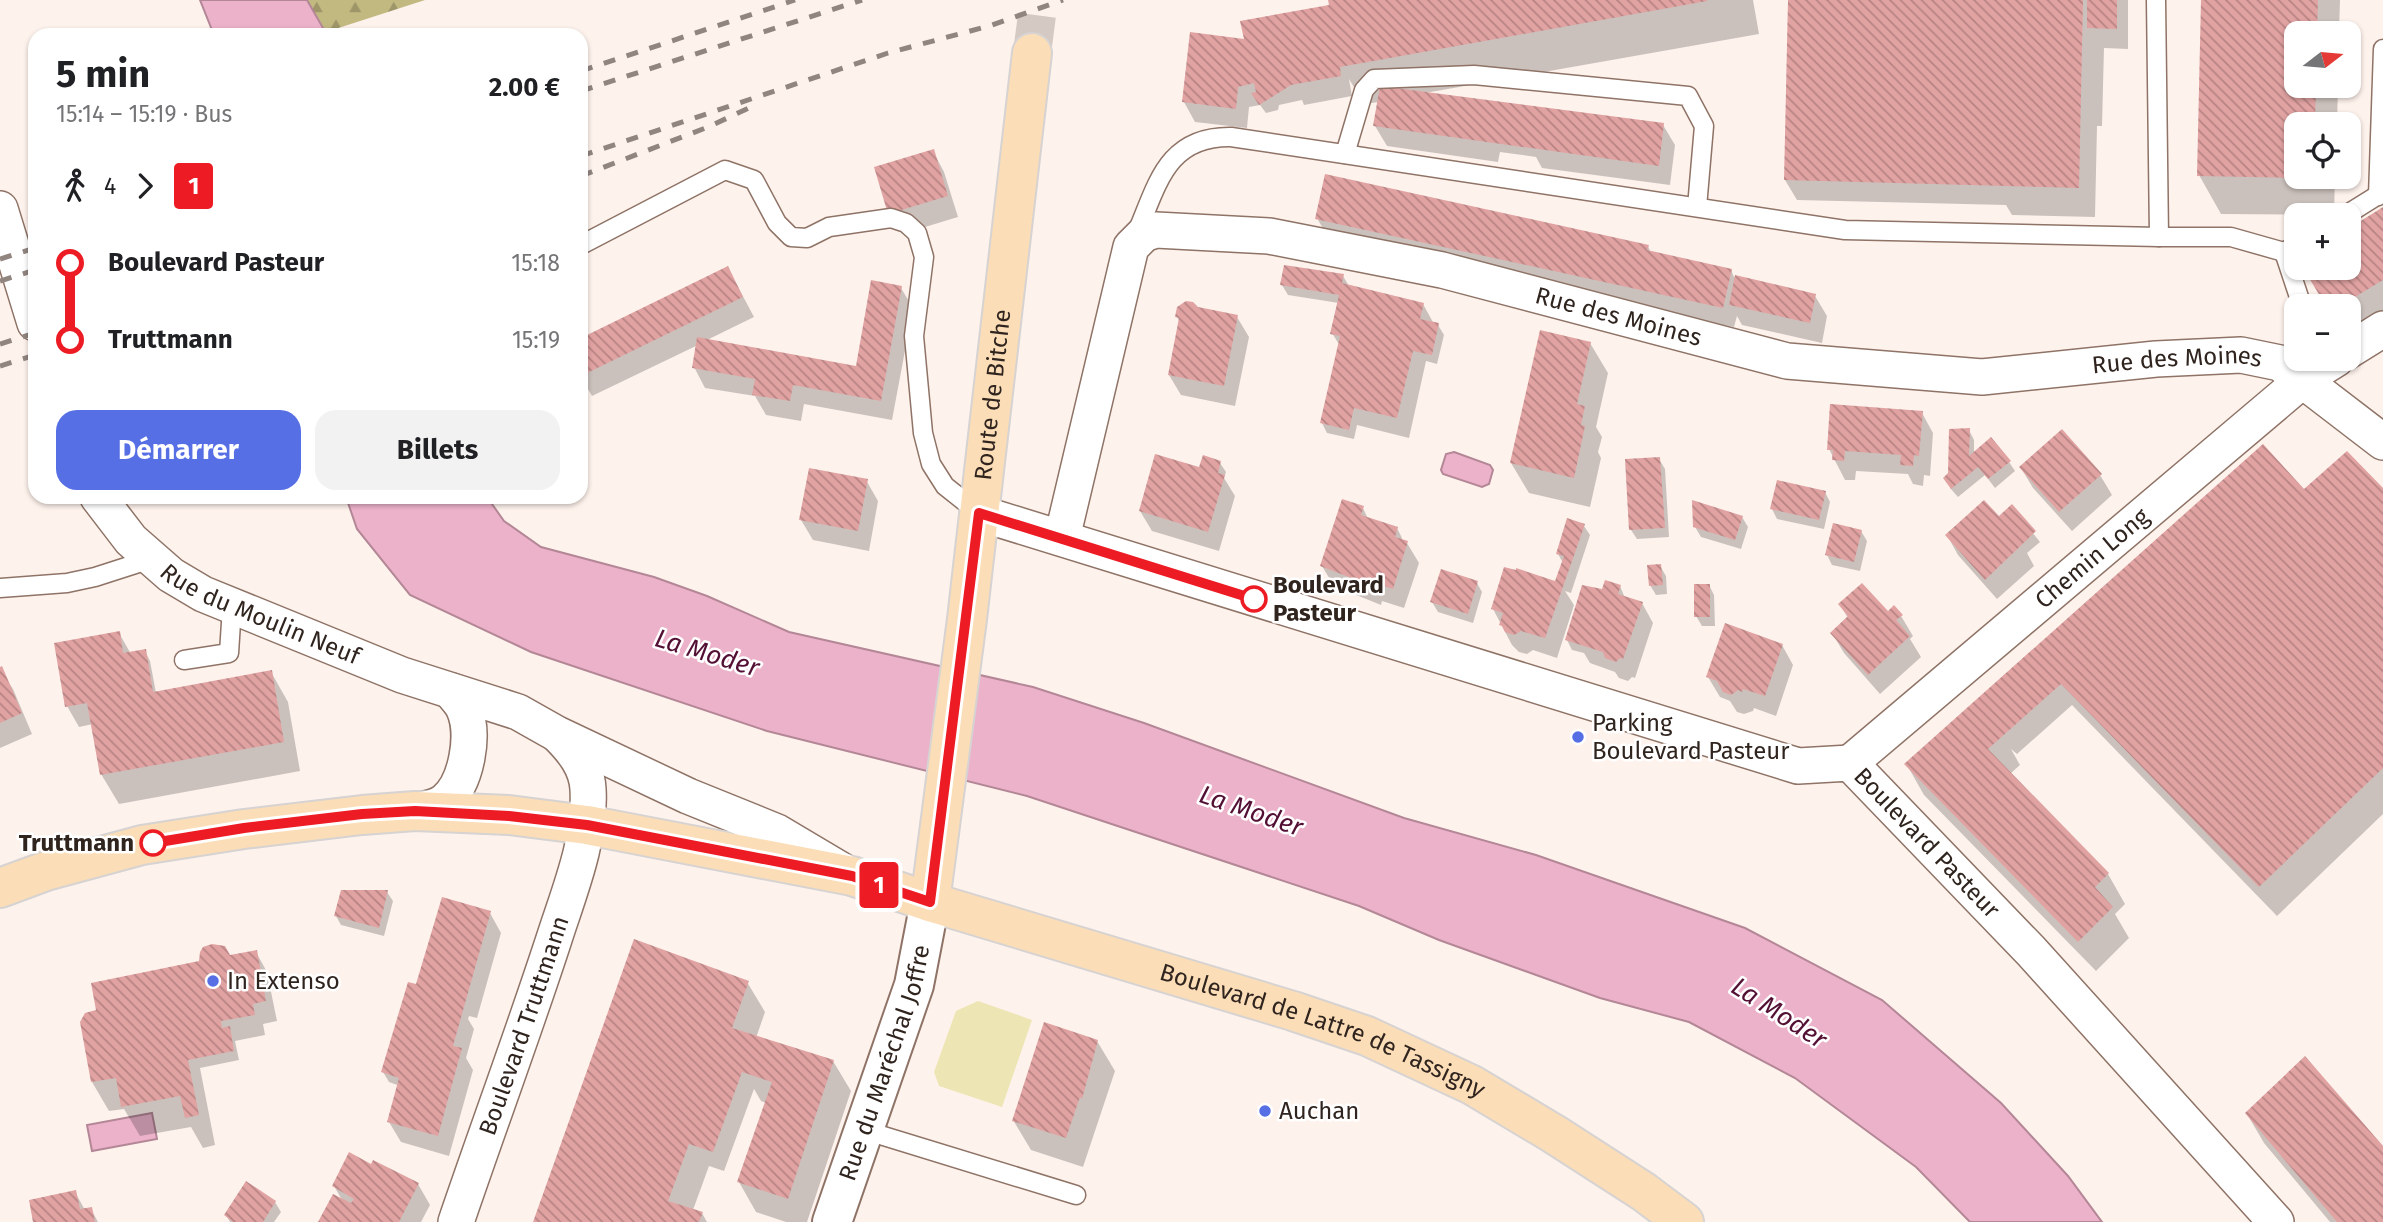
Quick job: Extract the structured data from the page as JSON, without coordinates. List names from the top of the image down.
{
  "streets": {
    "main road": ["Route de Bitche", "Boulevard de Lattre de Tassigny"],
    "street": [
      "Rue des Moines",
      "Chemin Long",
      "Rue du Moulin Neuf",
      "Boulevard Pasteur",
      "Boulevard Truttmann",
      "Rue du Maréchal Joffre"
    ]
  },
  "crossings": [
    ["Route de Bitche", "Boulevard Pasteur"],
    ["Route de Bitche", "Boulevard de Lattre de Tassigny"],
    ["Route de Bitche", "Rue du Maréchal Joffre"],
    ["Chemin Long", "Boulevard Pasteur"],
    ["Rue du Moulin Neuf", "Boulevard Truttmann"],
    ["Rue du Moulin Neuf", "Boulevard de Lattre de Tassigny"],
    ["Boulevard Truttmann", "Boulevard de Lattre de Tassigny"],
    ["Boulevard de Lattre de Tassigny", "Rue du Maréchal Joffre"]
  ],
  "water": ["La Moder"],
  "places": [
    "Boulevard Pasteur",
    "Parking Boulevard Pasteur",
    "Truttmann",
    "In Extenso",
    "Auchan"
  ],
  "lines": ["bus line 1"],
  "north": "right",
  "page": {
    "on_map": "1",
    "map_buttons": ["+", "−"],
    "heading": ["5 min", "15:14 – 15:19 · Bus", "2.00 €"],
    "legs": ["4", "1"],
    "list": [
      {
        "name": "Boulevard Pasteur",
        "value": "15:18"
      },
      {
        "name": "Truttmann",
        "value": "15:19"
      }
    ],
    "buttons": ["Démarrer", "Billets"]
  }
}
